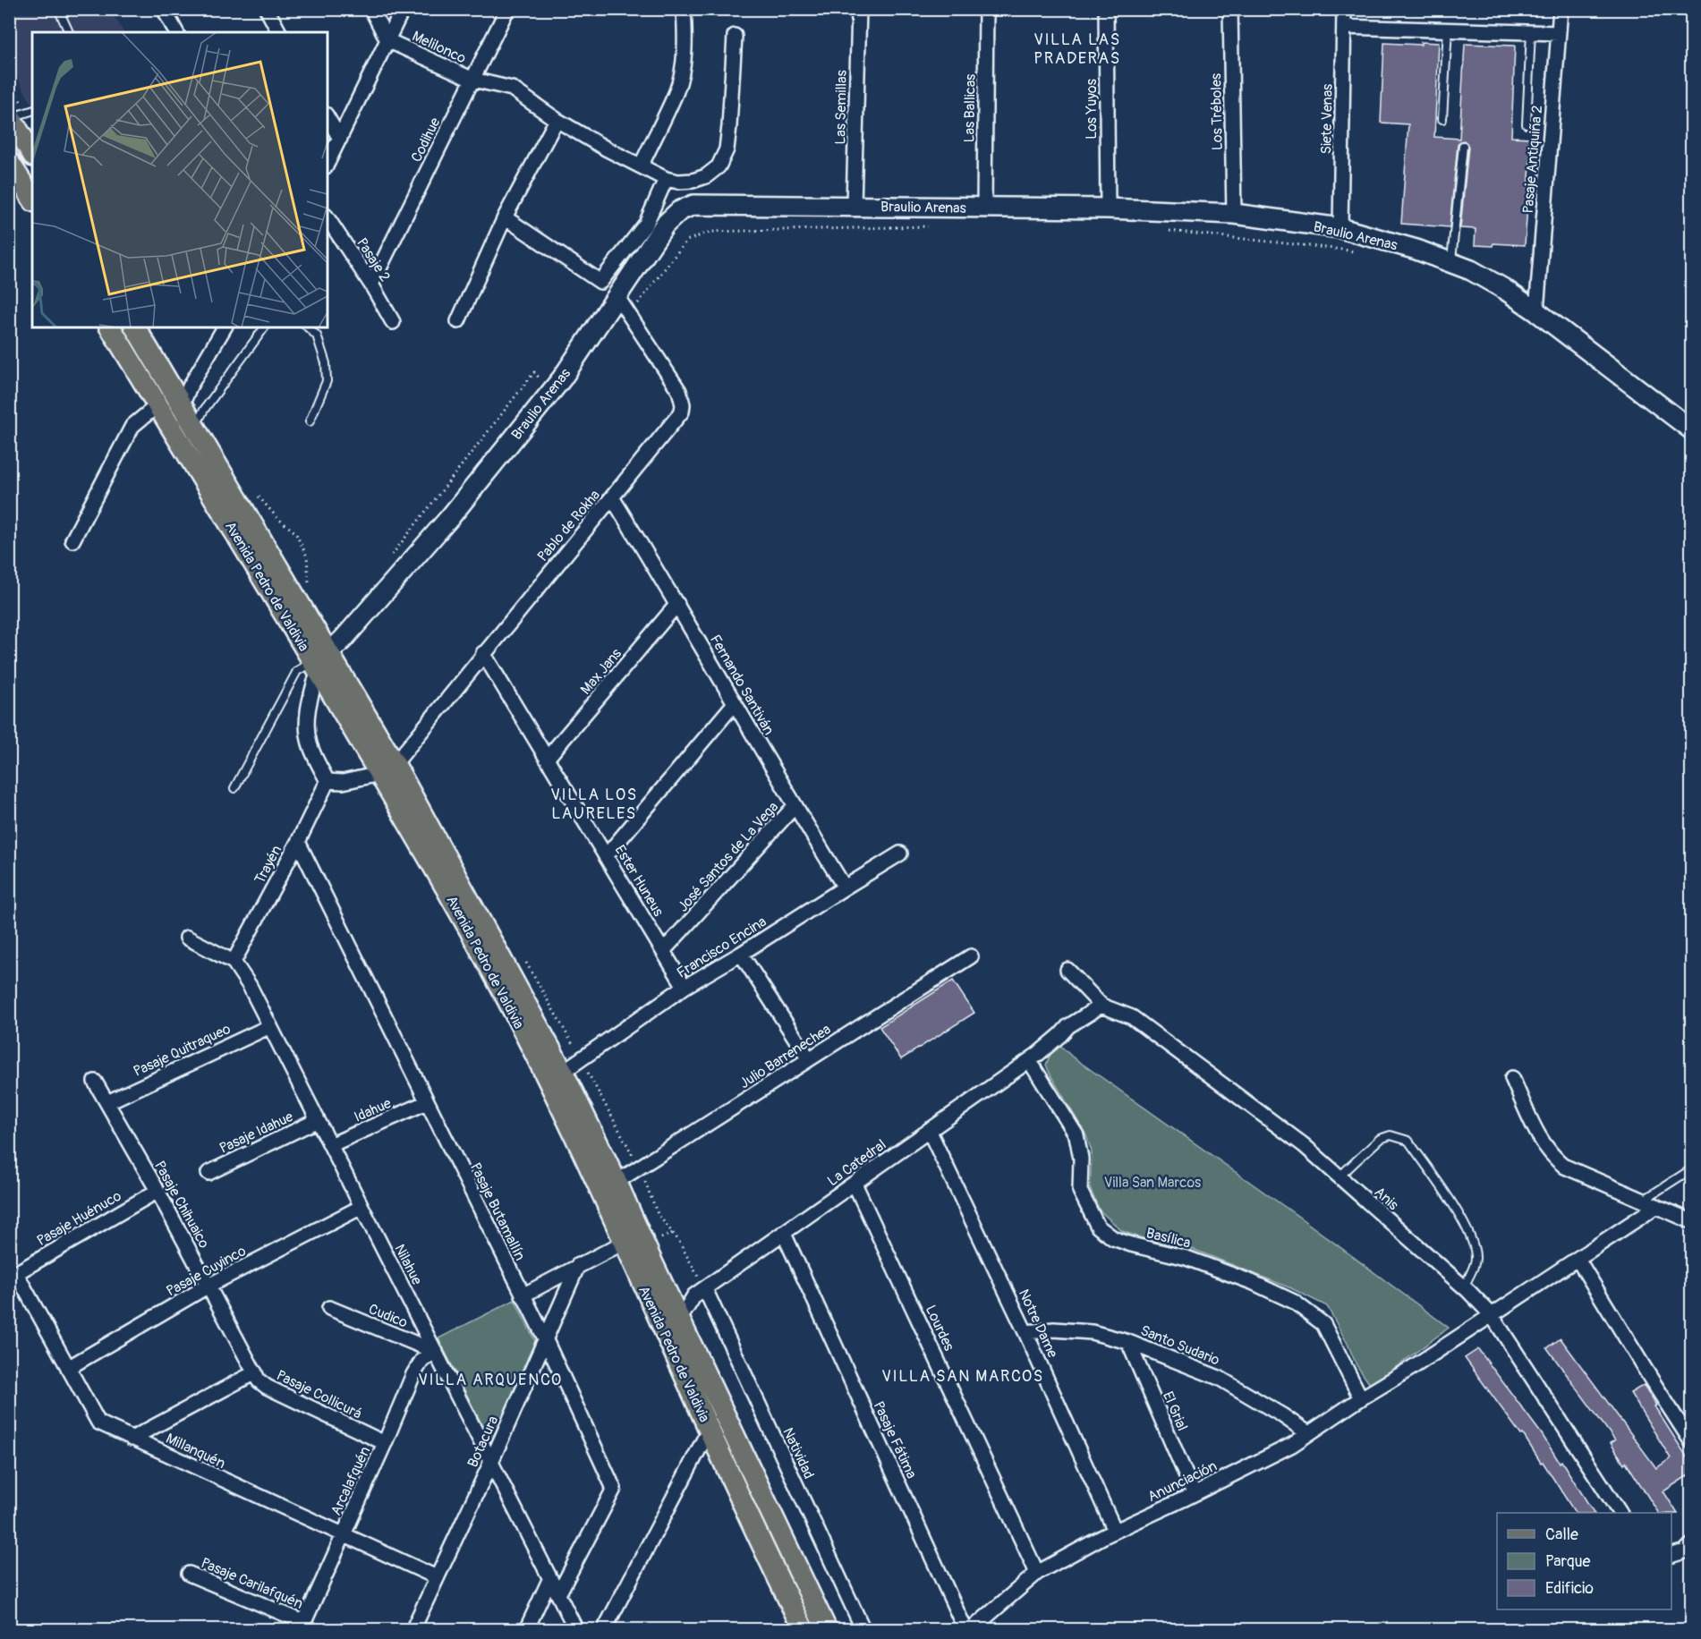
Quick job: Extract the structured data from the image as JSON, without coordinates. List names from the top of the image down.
{
  "streets": {
    "main road": ["Avenida Pedro de Valdivia"],
    "street": [
      "Melilonco",
      "Las Semillas",
      "Las Ballicas",
      "Los Yuyos",
      "Los Tréboles",
      "Siete Venas",
      "Codihue",
      "Pasaje Antiquiña 2",
      "Braulio Arenas",
      "Pasaje 2",
      "Pablo de Rokha",
      "Max Jans",
      "Fernando Santiván",
      "José Santos de La Vega",
      "Trayén",
      "Ester Huneus",
      "Francisco Encina",
      "Pasaje Quitraqueo",
      "Julio Barrenechea",
      "Idahue",
      "Pasaje Idahue",
      "La Catedral",
      "Anis",
      "Pasaje Chihuaico",
      "Pasaje Butamallín",
      "Pasaje Huénuco",
      "Basílica",
      "Nilahue",
      "Pasaje Cuyinco",
      "Cudico",
      "Notre Dame",
      "Lourdes",
      "Santo Sudario",
      "Pasaje Collicurá",
      "El Grial",
      "Pasaje Fátima",
      "Botacura",
      "Millanquén",
      "Natividad",
      "Arcalafquén",
      "Anunciación",
      "Pasaje Carilafquén"
    ]
  },
  "crossings": [
    ["Melilonco", "Codihue"],
    ["Las Semillas", "Braulio Arenas"],
    ["Las Ballicas", "Braulio Arenas"],
    ["Los Yuyos", "Braulio Arenas"],
    ["Los Tréboles", "Braulio Arenas"],
    ["Siete Venas", "Braulio Arenas"],
    ["Codihue", "Pasaje 2"],
    ["Pasaje Antiquiña 2", "Braulio Arenas"],
    ["Braulio Arenas", "Pablo de Rokha"],
    ["Braulio Arenas", "Avenida Pedro de Valdivia"],
    ["Pablo de Rokha", "Avenida Pedro de Valdivia"],
    ["Pablo de Rokha", "Fernando Santiván"],
    ["Pablo de Rokha", "Ester Huneus"],
    ["Avenida Pedro de Valdivia", "Francisco Encina"],
    ["Avenida Pedro de Valdivia", "Julio Barrenechea"],
    ["Avenida Pedro de Valdivia", "La Catedral"],
    ["Max Jans", "Fernando Santiván"],
    ["Max Jans", "Ester Huneus"],
    ["Fernando Santiván", "José Santos de La Vega"],
    ["Fernando Santiván", "Francisco Encina"],
    ["José Santos de La Vega", "Ester Huneus"],
    ["Trayén", "Pasaje Butamallín"],
    ["Trayén", "Nilahue"],
    ["Ester Huneus", "Francisco Encina"],
    ["Pasaje Quitraqueo", "Pasaje Chihuaico"],
    ["Pasaje Quitraqueo", "Nilahue"],
    ["Idahue", "Pasaje Butamallín"],
    ["Idahue", "Nilahue"],
    ["Pasaje Idahue", "Nilahue"],
    ["La Catedral", "Anis"],
    ["La Catedral", "Basílica"],
    ["La Catedral", "Notre Dame"],
    ["La Catedral", "Lourdes"],
    ["La Catedral", "Pasaje Fátima"],
    ["La Catedral", "Natividad"],
    ["Anis", "Anunciación"],
    ["Pasaje Chihuaico", "Pasaje Huénuco"],
    ["Pasaje Chihuaico", "Pasaje Cuyinco"],
    ["Pasaje Chihuaico", "Pasaje Collicurá"],
    ["Pasaje Butamallín", "Nilahue"],
    ["Pasaje Butamallín", "Botacura"],
    ["Pasaje Huénuco", "Millanquén"],
    ["Basílica", "Anunciación"],
    ["Nilahue", "Pasaje Cuyinco"],
    ["Nilahue", "Cudico"],
    ["Nilahue", "Botacura"],
    ["Nilahue", "Arcalafquén"],
    ["Pasaje Cuyinco", "Millanquén"],
    ["Cudico", "Arcalafquén"],
    ["Notre Dame", "Santo Sudario"],
    ["Notre Dame", "Anunciación"],
    ["Lourdes", "Anunciación"],
    ["Santo Sudario", "El Grial"],
    ["Santo Sudario", "Anunciación"],
    ["Pasaje Collicurá", "Millanquén"],
    ["Pasaje Collicurá", "Arcalafquén"],
    ["El Grial", "Anunciación"],
    ["Botacura", "Millanquén"],
    ["Millanquén", "Arcalafquén"],
    ["Arcalafquén", "Pasaje Carilafquén"]
  ],
  "districts": [
    "VILLA LAS PRADERAS",
    "VILLA LOS LAURELES",
    "VILLA SAN MARCOS",
    "VILLA ARQUENCO"
  ],
  "parks": ["Villa San Marcos"],
  "legend": ["Calle", "Parque", "Edificio"]
}
